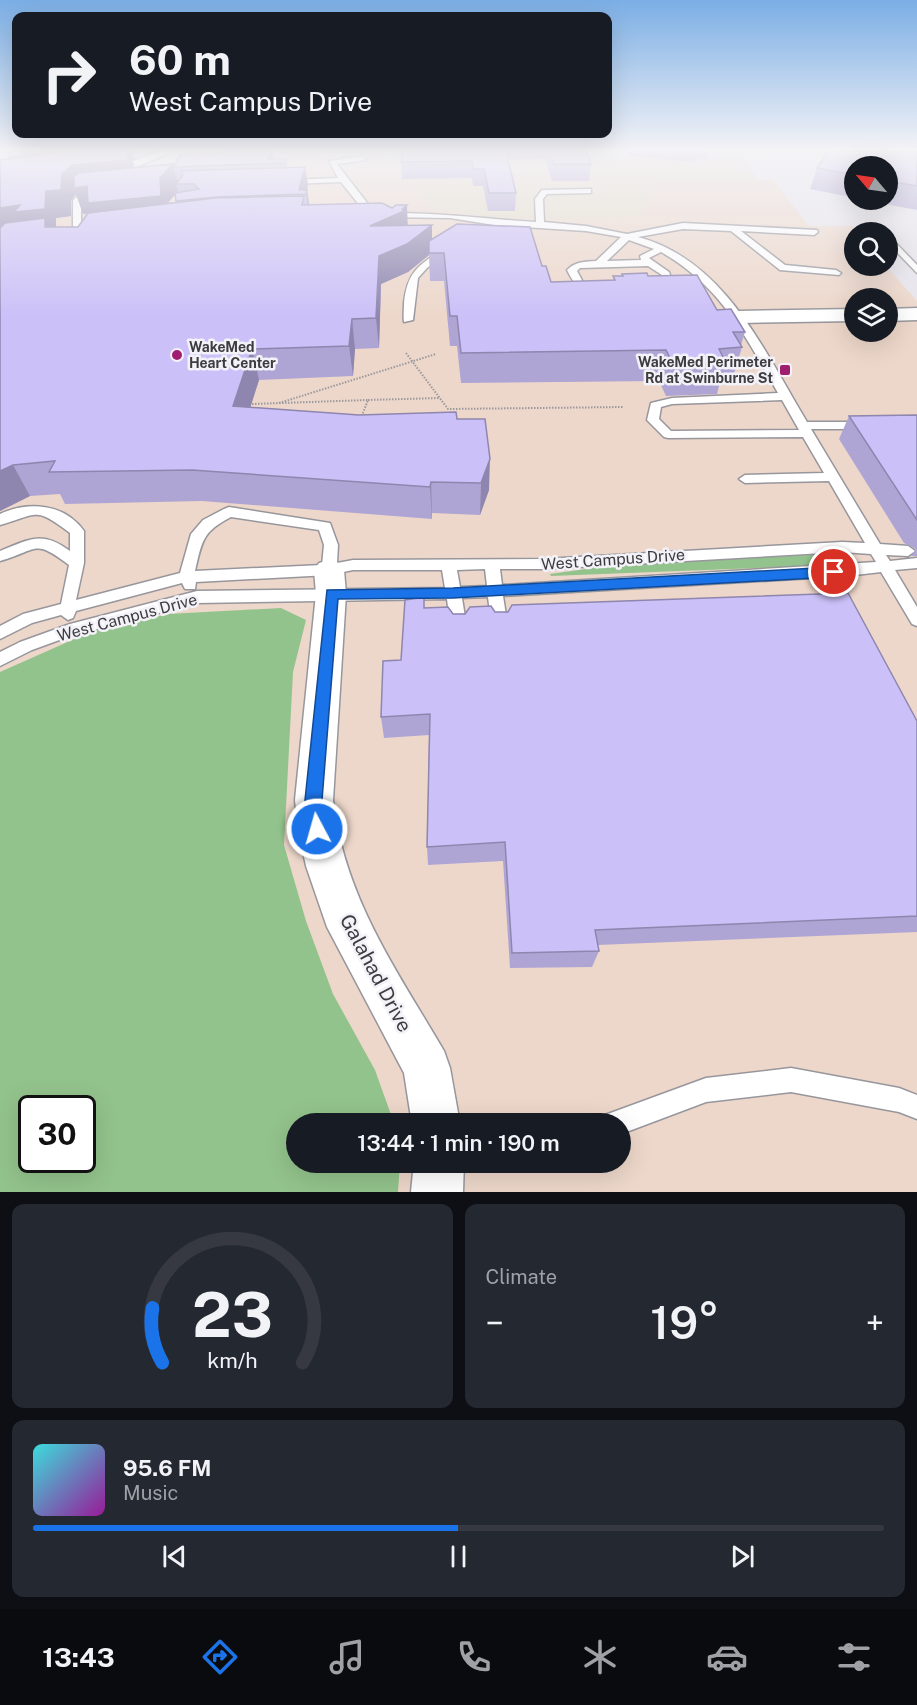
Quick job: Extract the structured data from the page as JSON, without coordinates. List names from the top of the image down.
{
  "streets": {
    "street": ["Galahad Drive"],
    "lane": ["West Campus Drive"]
  },
  "crossings": [
    ["West Campus Drive", "Galahad Drive"]
  ],
  "places": {
    "other": ["WakeMed Heart Center"],
    "transit": ["WakeMed Perimeter Rd at Swinburne St"]
  },
  "north": "top left",
  "page": {
    "turn": ["60 m", "West Campus Drive"],
    "limit": "30",
    "trip": "13:44 · 1 min · 190 m",
    "tile": "Climate",
    "heat": ["−", "19°", "+"],
    "song": ["95.6 FM", "Music"],
    "tabs": "13:43",
    "gauge": ["23", "km/h"]
  }
}
